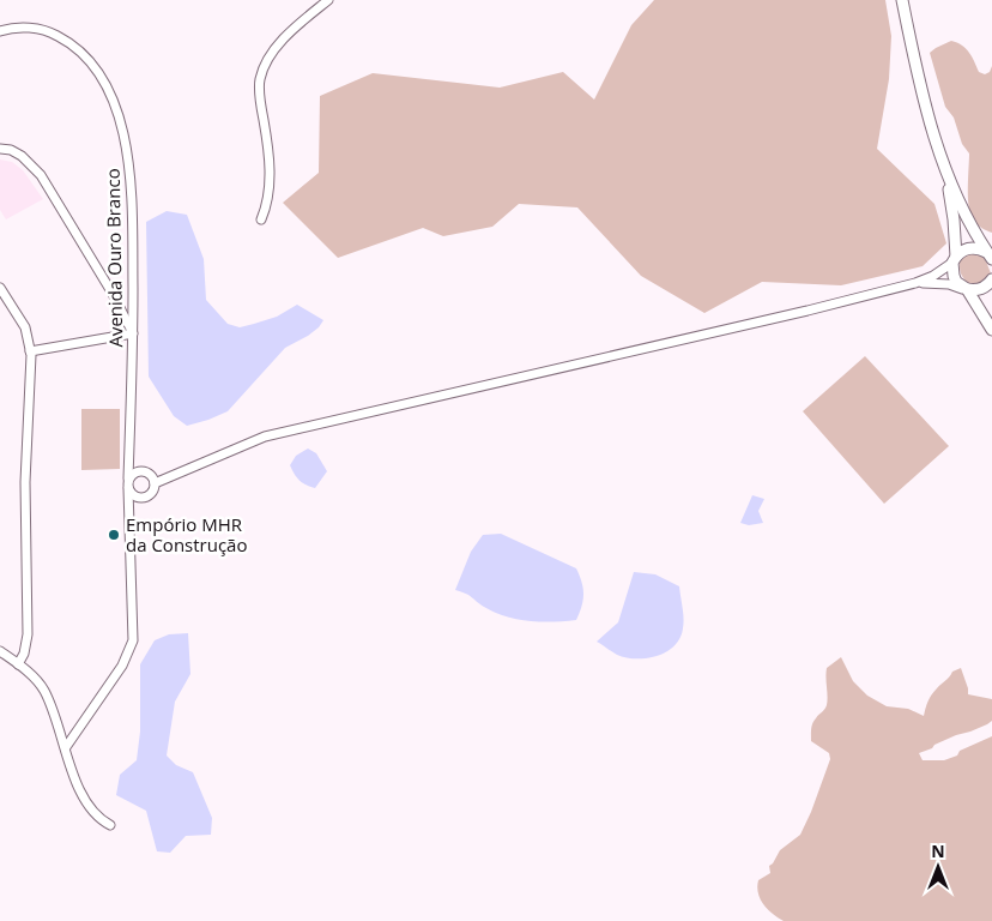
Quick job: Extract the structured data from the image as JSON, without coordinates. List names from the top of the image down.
{
  "streets": {
    "street": ["Avenida Ouro Branco"]
  },
  "places": ["Empório MHR da Construção"],
  "north": "top"
}
